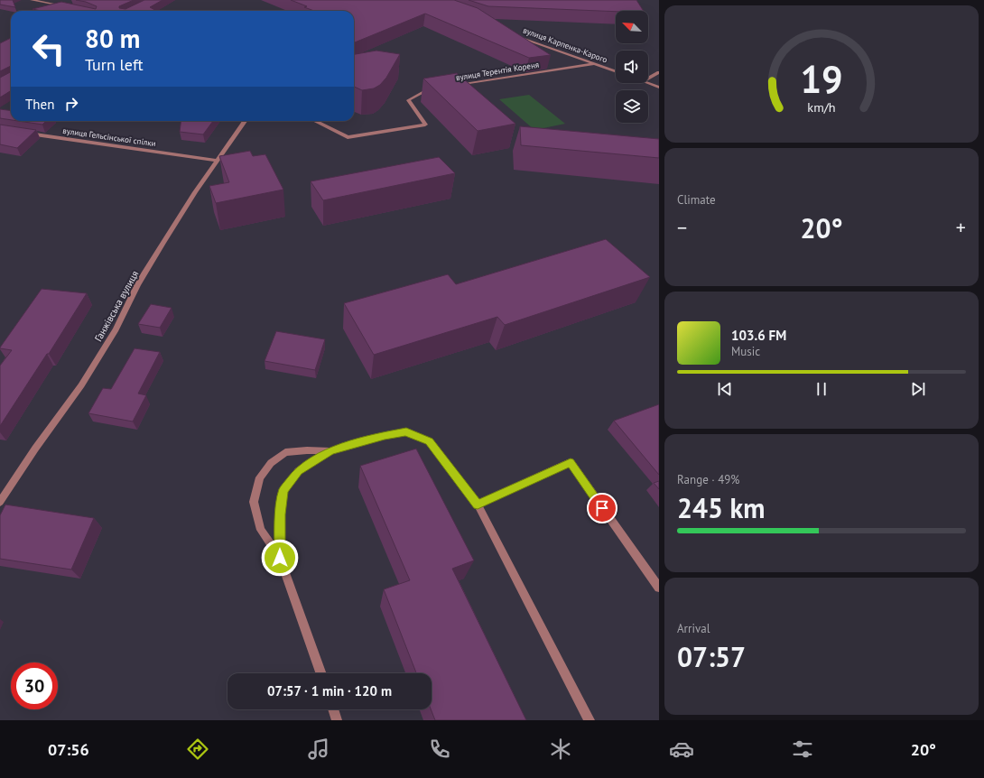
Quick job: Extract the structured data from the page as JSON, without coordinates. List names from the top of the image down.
{
  "streets": {
    "street": [
      "вулиця Карпенка-Карого",
      "вулиця Терентія Кореня",
      "вулиця Гельсінської спілки",
      "Ганжівська вулиця"
    ]
  },
  "crossings": [
    ["вулиця Карпенка-Карого", "вулиця Терентія Кореня"],
    ["вулиця Гельсінської спілки", "Ганжівська вулиця"]
  ],
  "north": "top left",
  "page": {
    "turn": ["80 m", "Turn left"],
    "then": "Then",
    "tile": [
      "Climate",
      ["Range · 49%", "245 km"],
      ["Arrival", "07:57"]
    ],
    "heat": ["−", "20°", "+"],
    "song": ["103.6 FM", "Music"],
    "limit": "30",
    "trip": "07:57 · 1 min · 120 m",
    "tabs": ["07:56", "20°"],
    "gauge": ["19", "km/h"]
  }
}
